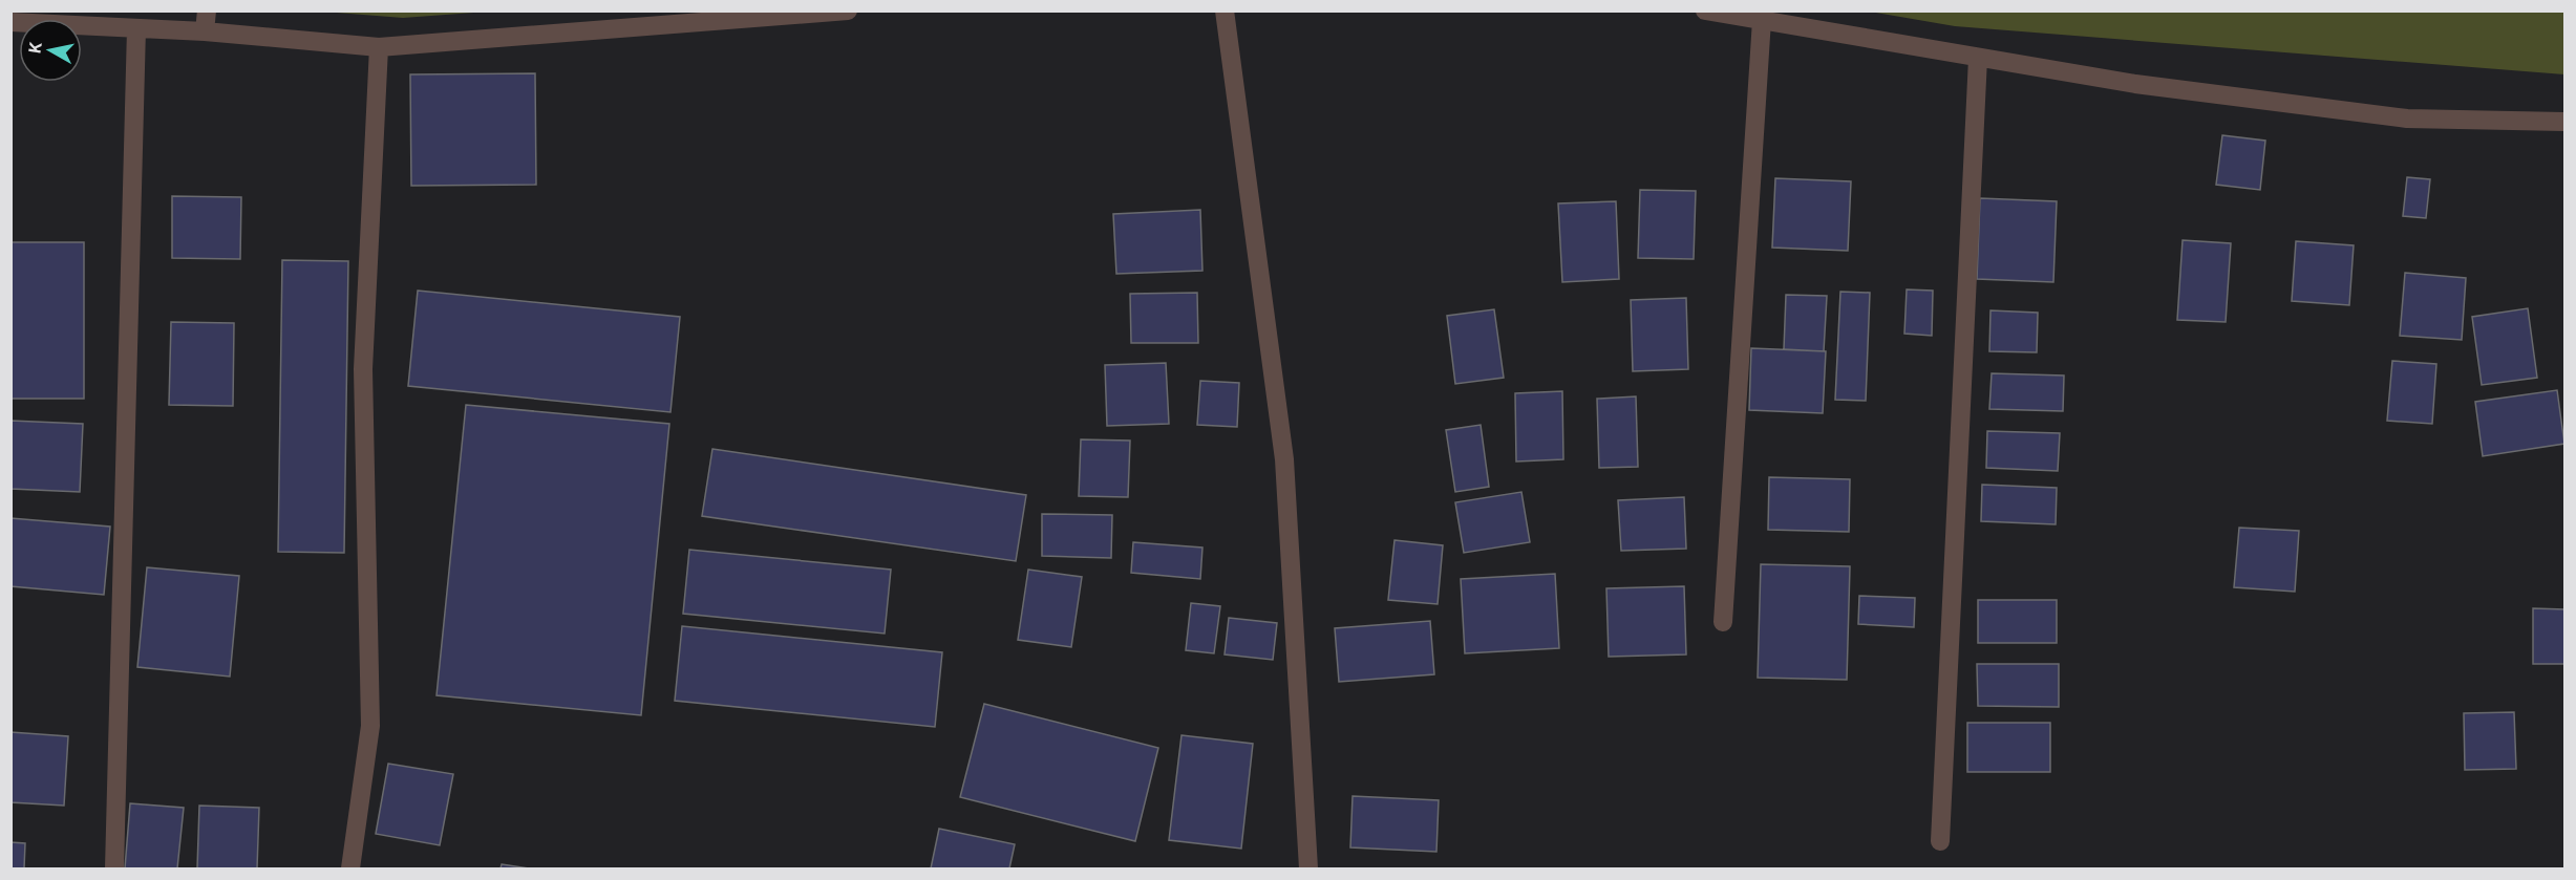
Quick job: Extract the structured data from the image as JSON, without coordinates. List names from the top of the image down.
{
  "north": "left"
}
